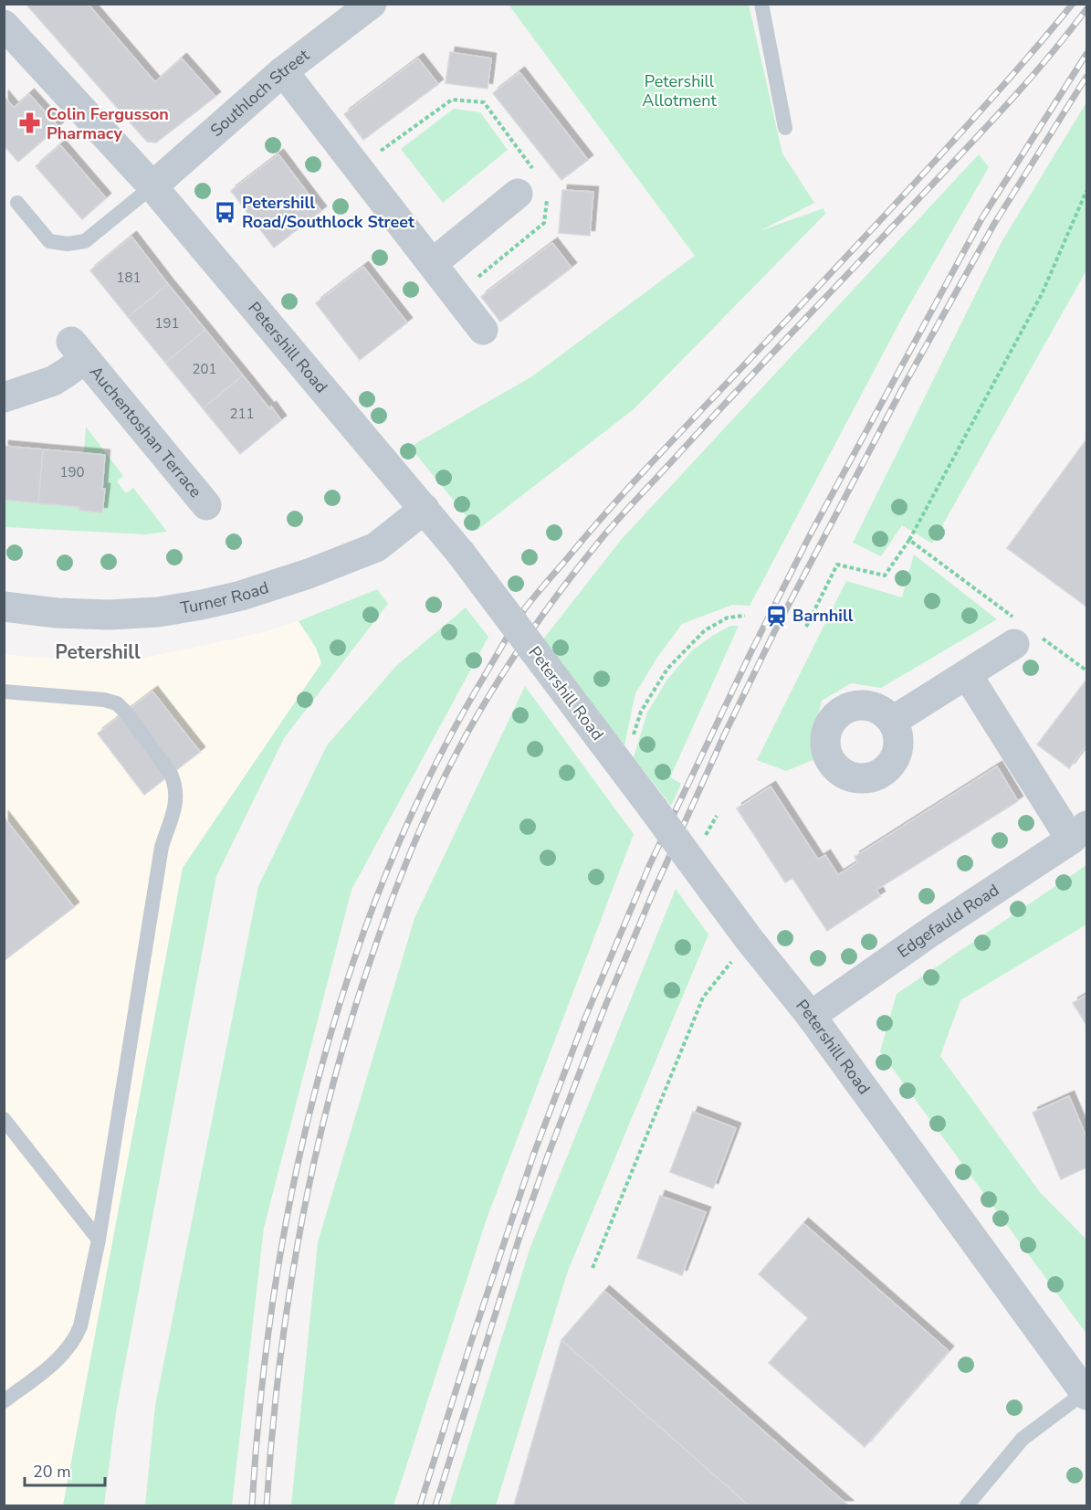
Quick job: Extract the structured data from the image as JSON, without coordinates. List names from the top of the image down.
{
  "streets": {
    "street": [
      "Southloch Street",
      "Petershill Road",
      "Auchentoshan Terrace",
      "Turner Road",
      "Edgefauld Road"
    ]
  },
  "crossings": [
    ["Southloch Street", "Petershill Road"],
    ["Petershill Road", "Turner Road"],
    ["Petershill Road", "Edgefauld Road"]
  ],
  "districts": ["Petershill"],
  "parks": ["Petershill Allotment"],
  "places": {
    "pharmacy": ["Colin Fergusson Pharmacy"],
    "bus stop": ["Petershill Road/Southlock Street"],
    "station": ["Barnhill"]
  },
  "house_numbers": [
    "181",
    "191",
    "201",
    "211",
    "190"
  ],
  "scale_bar": "20 m"
}
